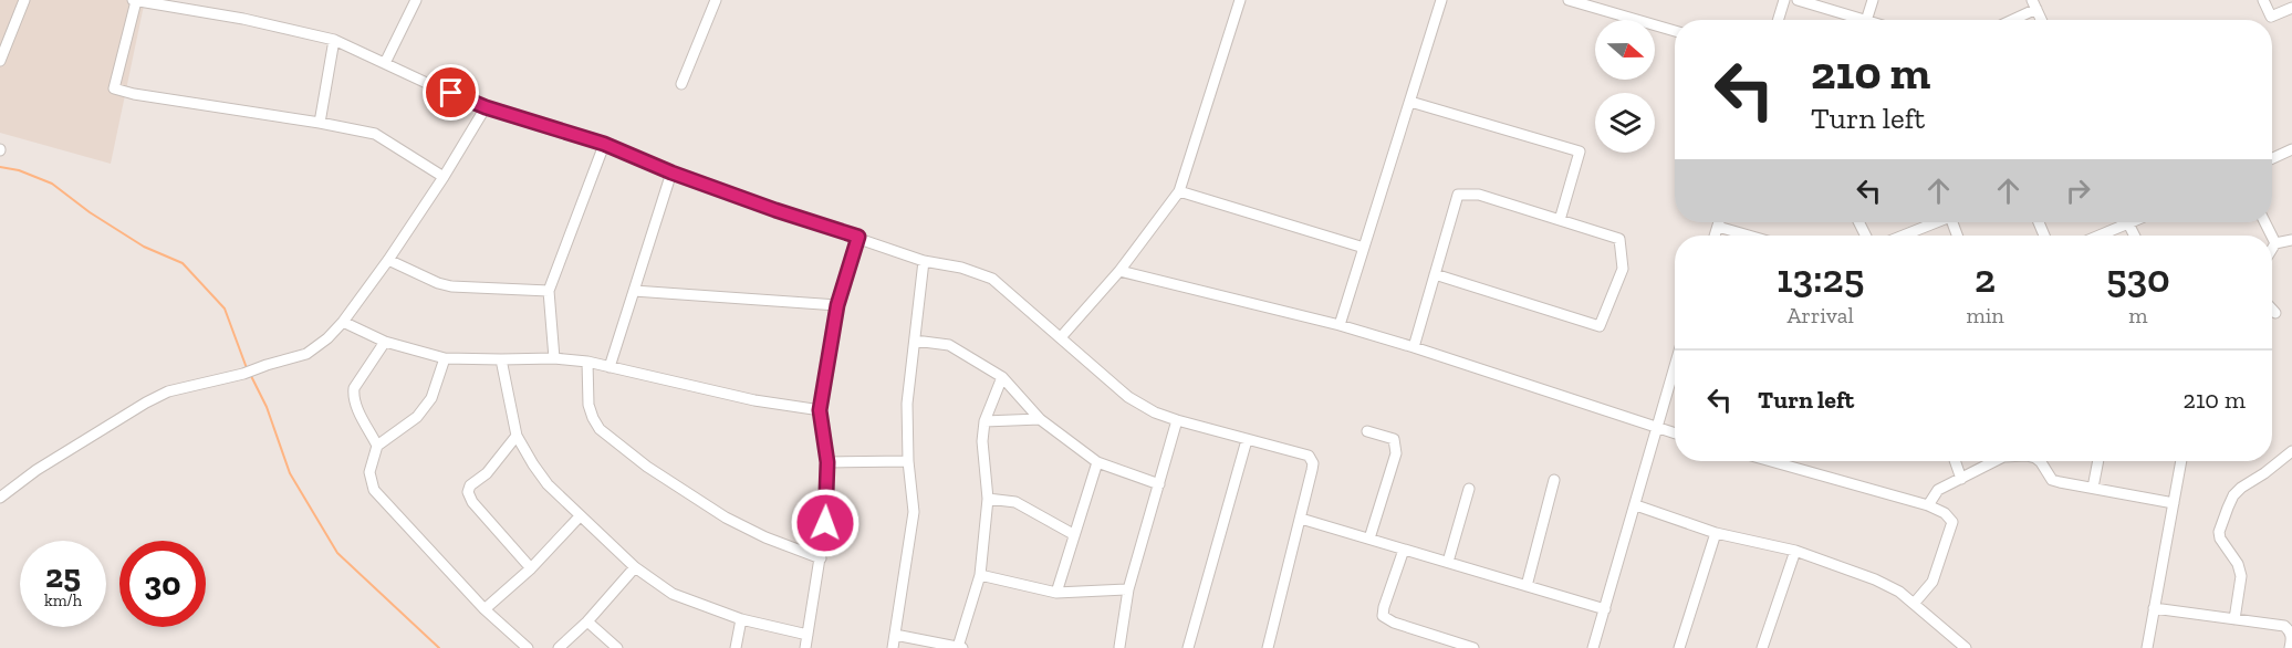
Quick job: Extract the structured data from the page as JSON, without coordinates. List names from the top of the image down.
{
  "north": "right",
  "page": {
    "turn": ["210 m", "Turn left"],
    "eta": [
      "13:25",
      "Arrival",
      "2",
      "min",
      "530",
      "m"
    ],
    "list": [
      {
        "name": "Turn left",
        "value": "210 m"
      }
    ],
    "speed": "25 km/h",
    "limit": "30"
  }
}
